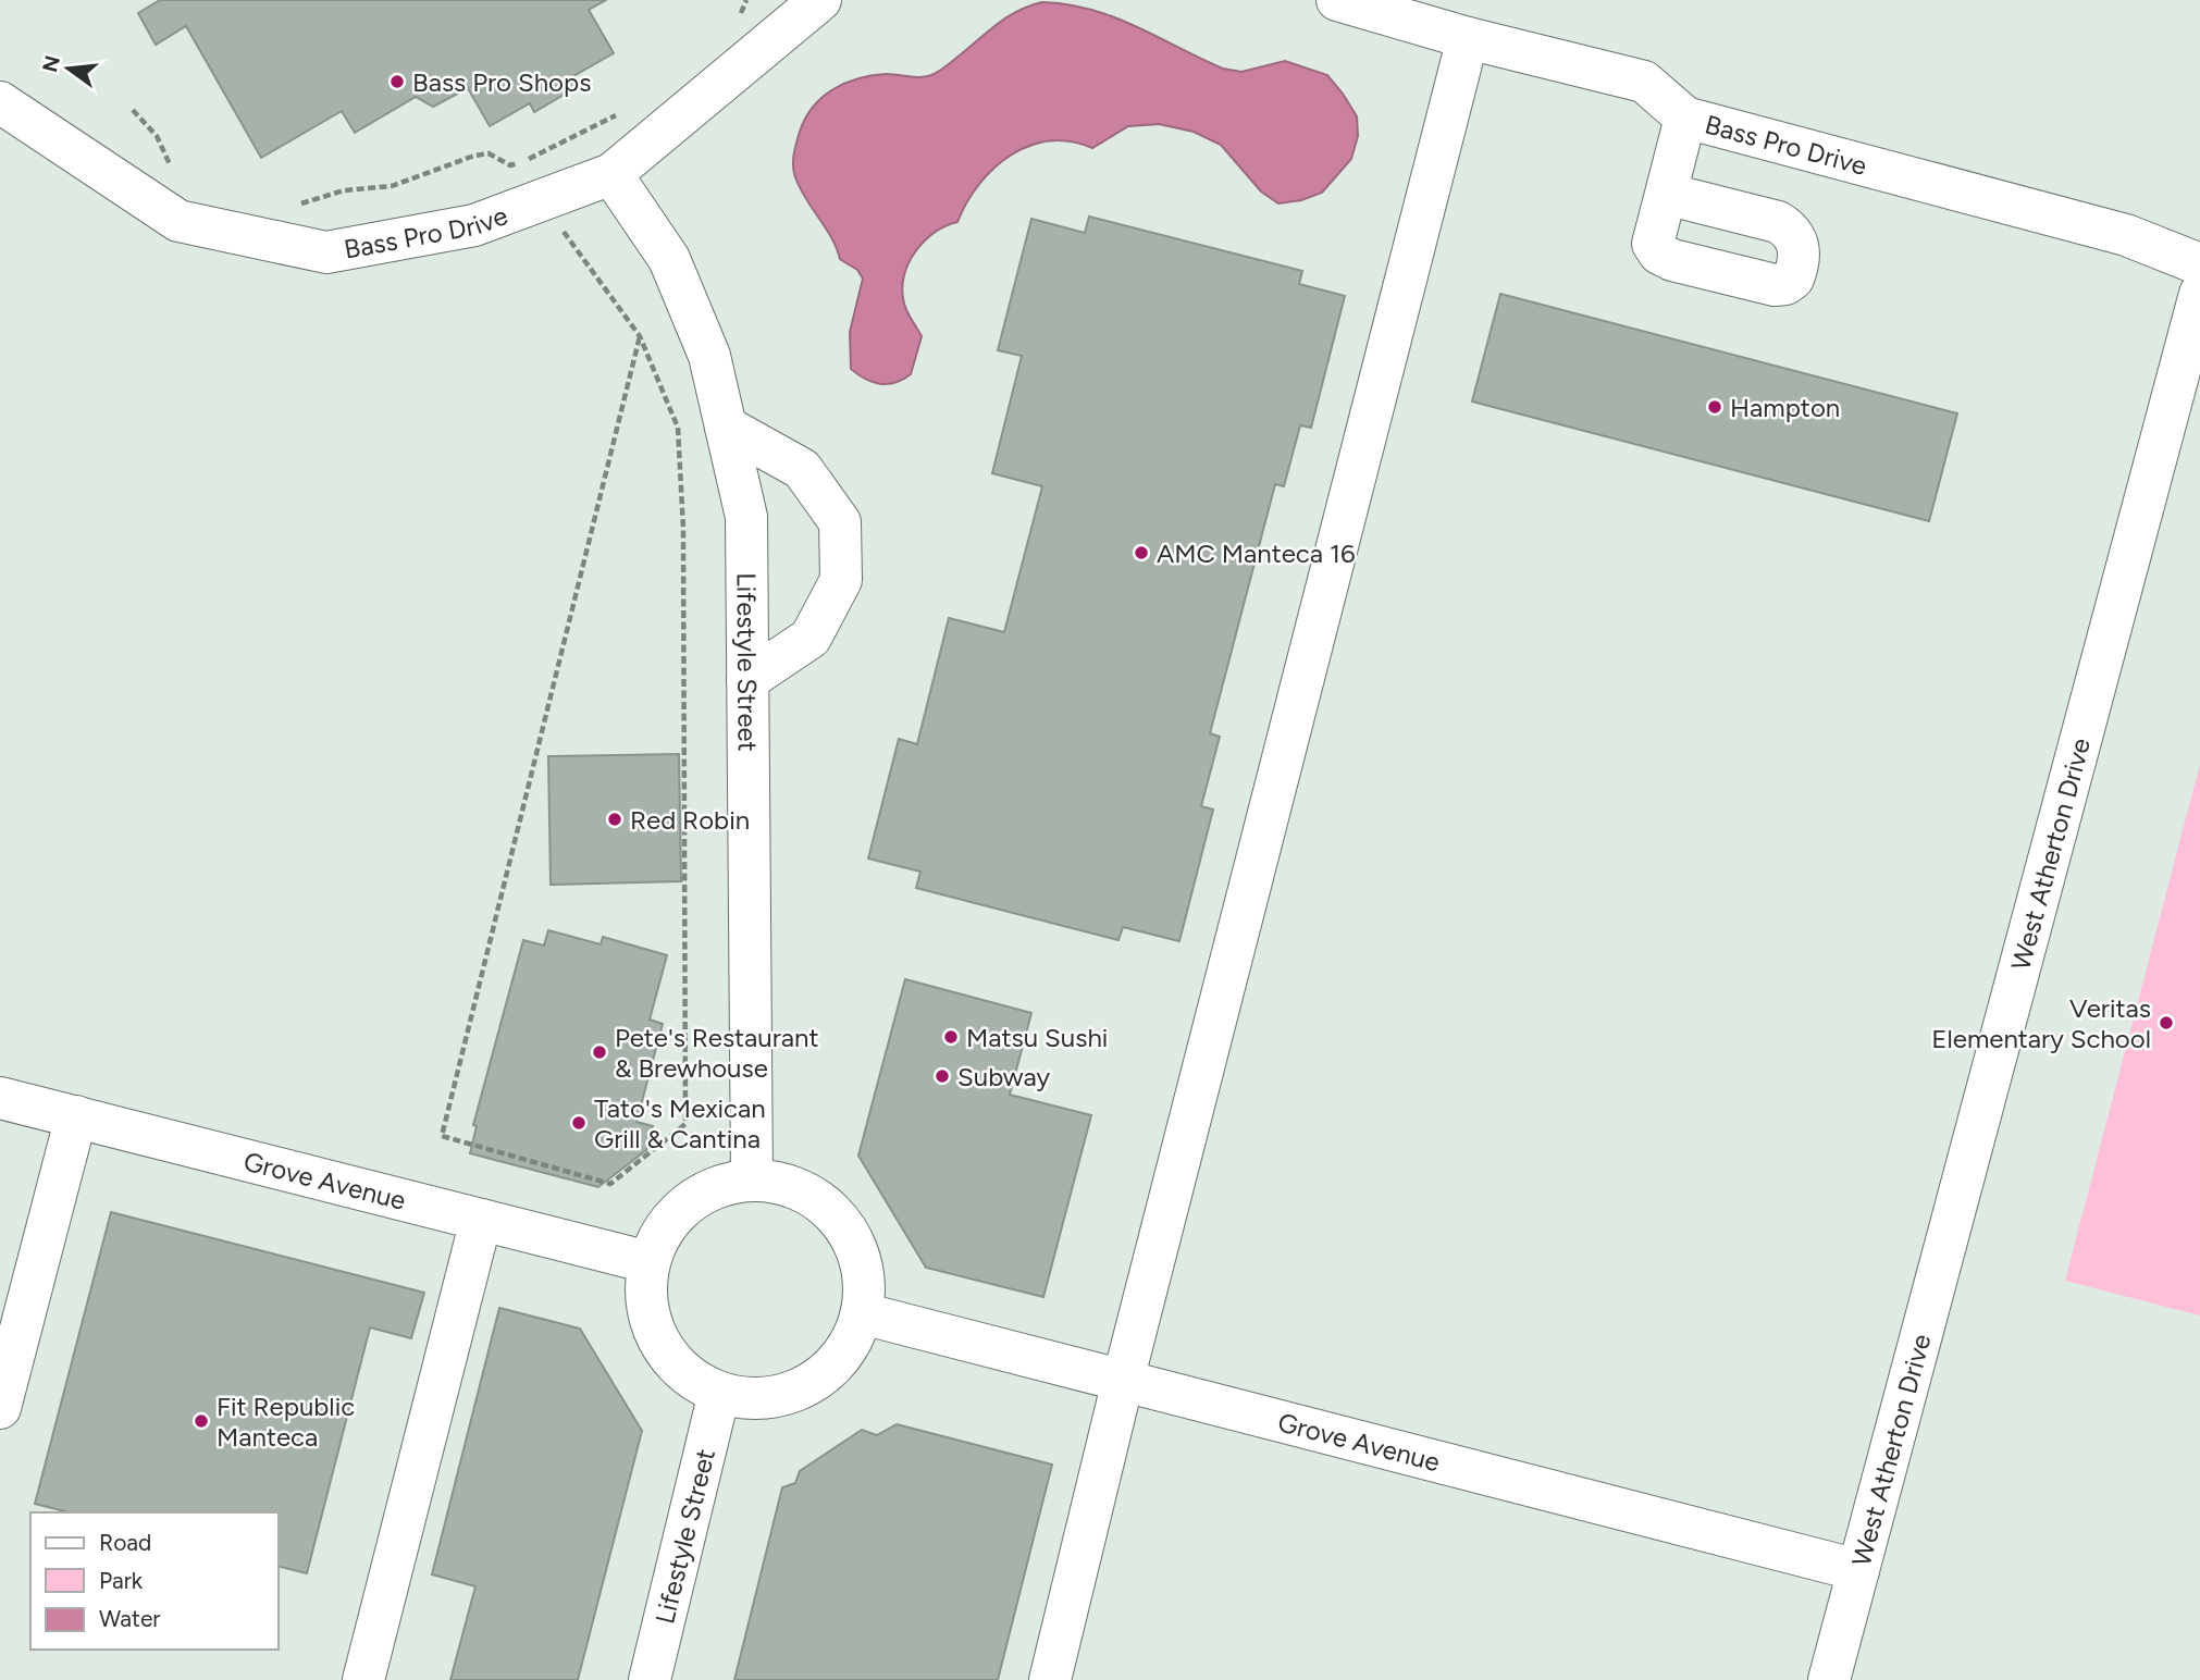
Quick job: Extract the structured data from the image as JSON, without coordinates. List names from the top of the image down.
{
  "streets": {
    "street": [
      "Bass Pro Drive",
      "Lifestyle Street",
      "West Atherton Drive",
      "Grove Avenue"
    ]
  },
  "crossings": [
    ["Bass Pro Drive", "Lifestyle Street"],
    ["Lifestyle Street", "Grove Avenue"],
    ["West Atherton Drive", "Grove Avenue"]
  ],
  "places": [
    "Bass Pro Shops",
    "Hampton",
    "AMC Manteca 16",
    "Red Robin",
    "Veritas Elementary School",
    "Matsu Sushi",
    "Pete's Restaurant & Brewhouse",
    "Subway",
    "Tato's Mexican Grill & Cantina",
    "Fit Republic Manteca"
  ],
  "legend": ["Road", "Park", "Water"],
  "north": "left"
}
